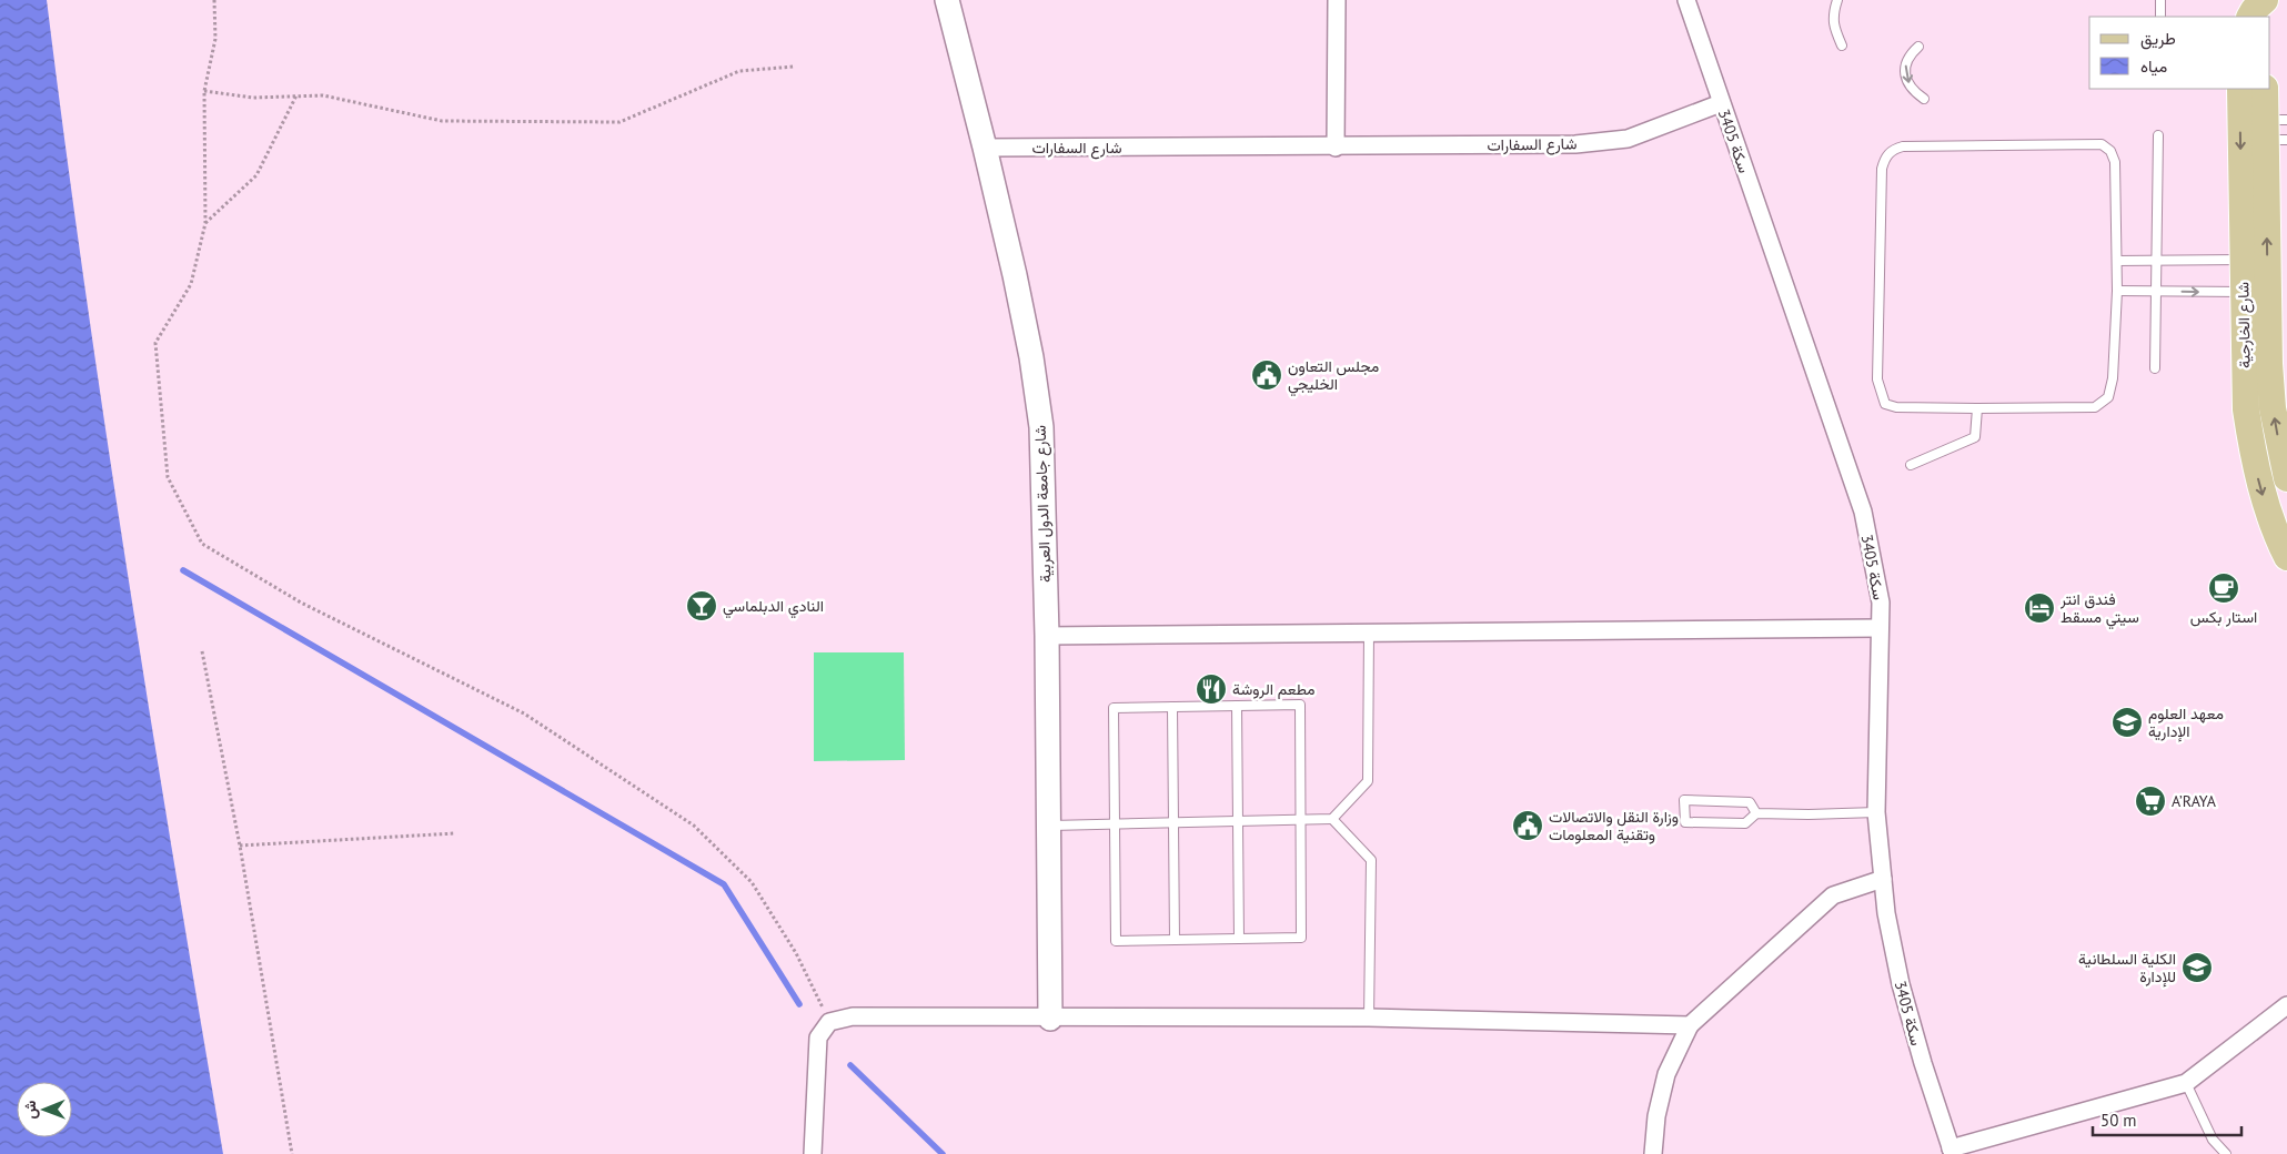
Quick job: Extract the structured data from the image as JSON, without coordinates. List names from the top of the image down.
{
  "streets": {
    "main road": ["شارع الخارجية"],
    "street": ["سكة 3405", "شارع السفارات", "شارع جامعة الدول العربية"]
  },
  "crossings": [
    ["سكة 3405", "شارع السفارات"],
    ["شارع السفارات", "شارع جامعة الدول العربية"]
  ],
  "places": {
    "public building": ["مجلس التعاون الخليجي", "وزارة النقل والاتصالات وتقنية المعلومات"],
    "cafe": ["استار بكس"],
    "bar": ["النادي الدبلماسي"],
    "hotel": ["فندق انتر سيتي مسقط"],
    "restaurant": ["مطعم الروشة"],
    "school or university": ["معهد العلوم الإدارية", "الكلية السلطانية للإدارة"],
    "supermarket": ["A’RAYA"]
  },
  "legend": ["طريق", "مياه"],
  "scale_bar": "50 m",
  "north": "left"
}
